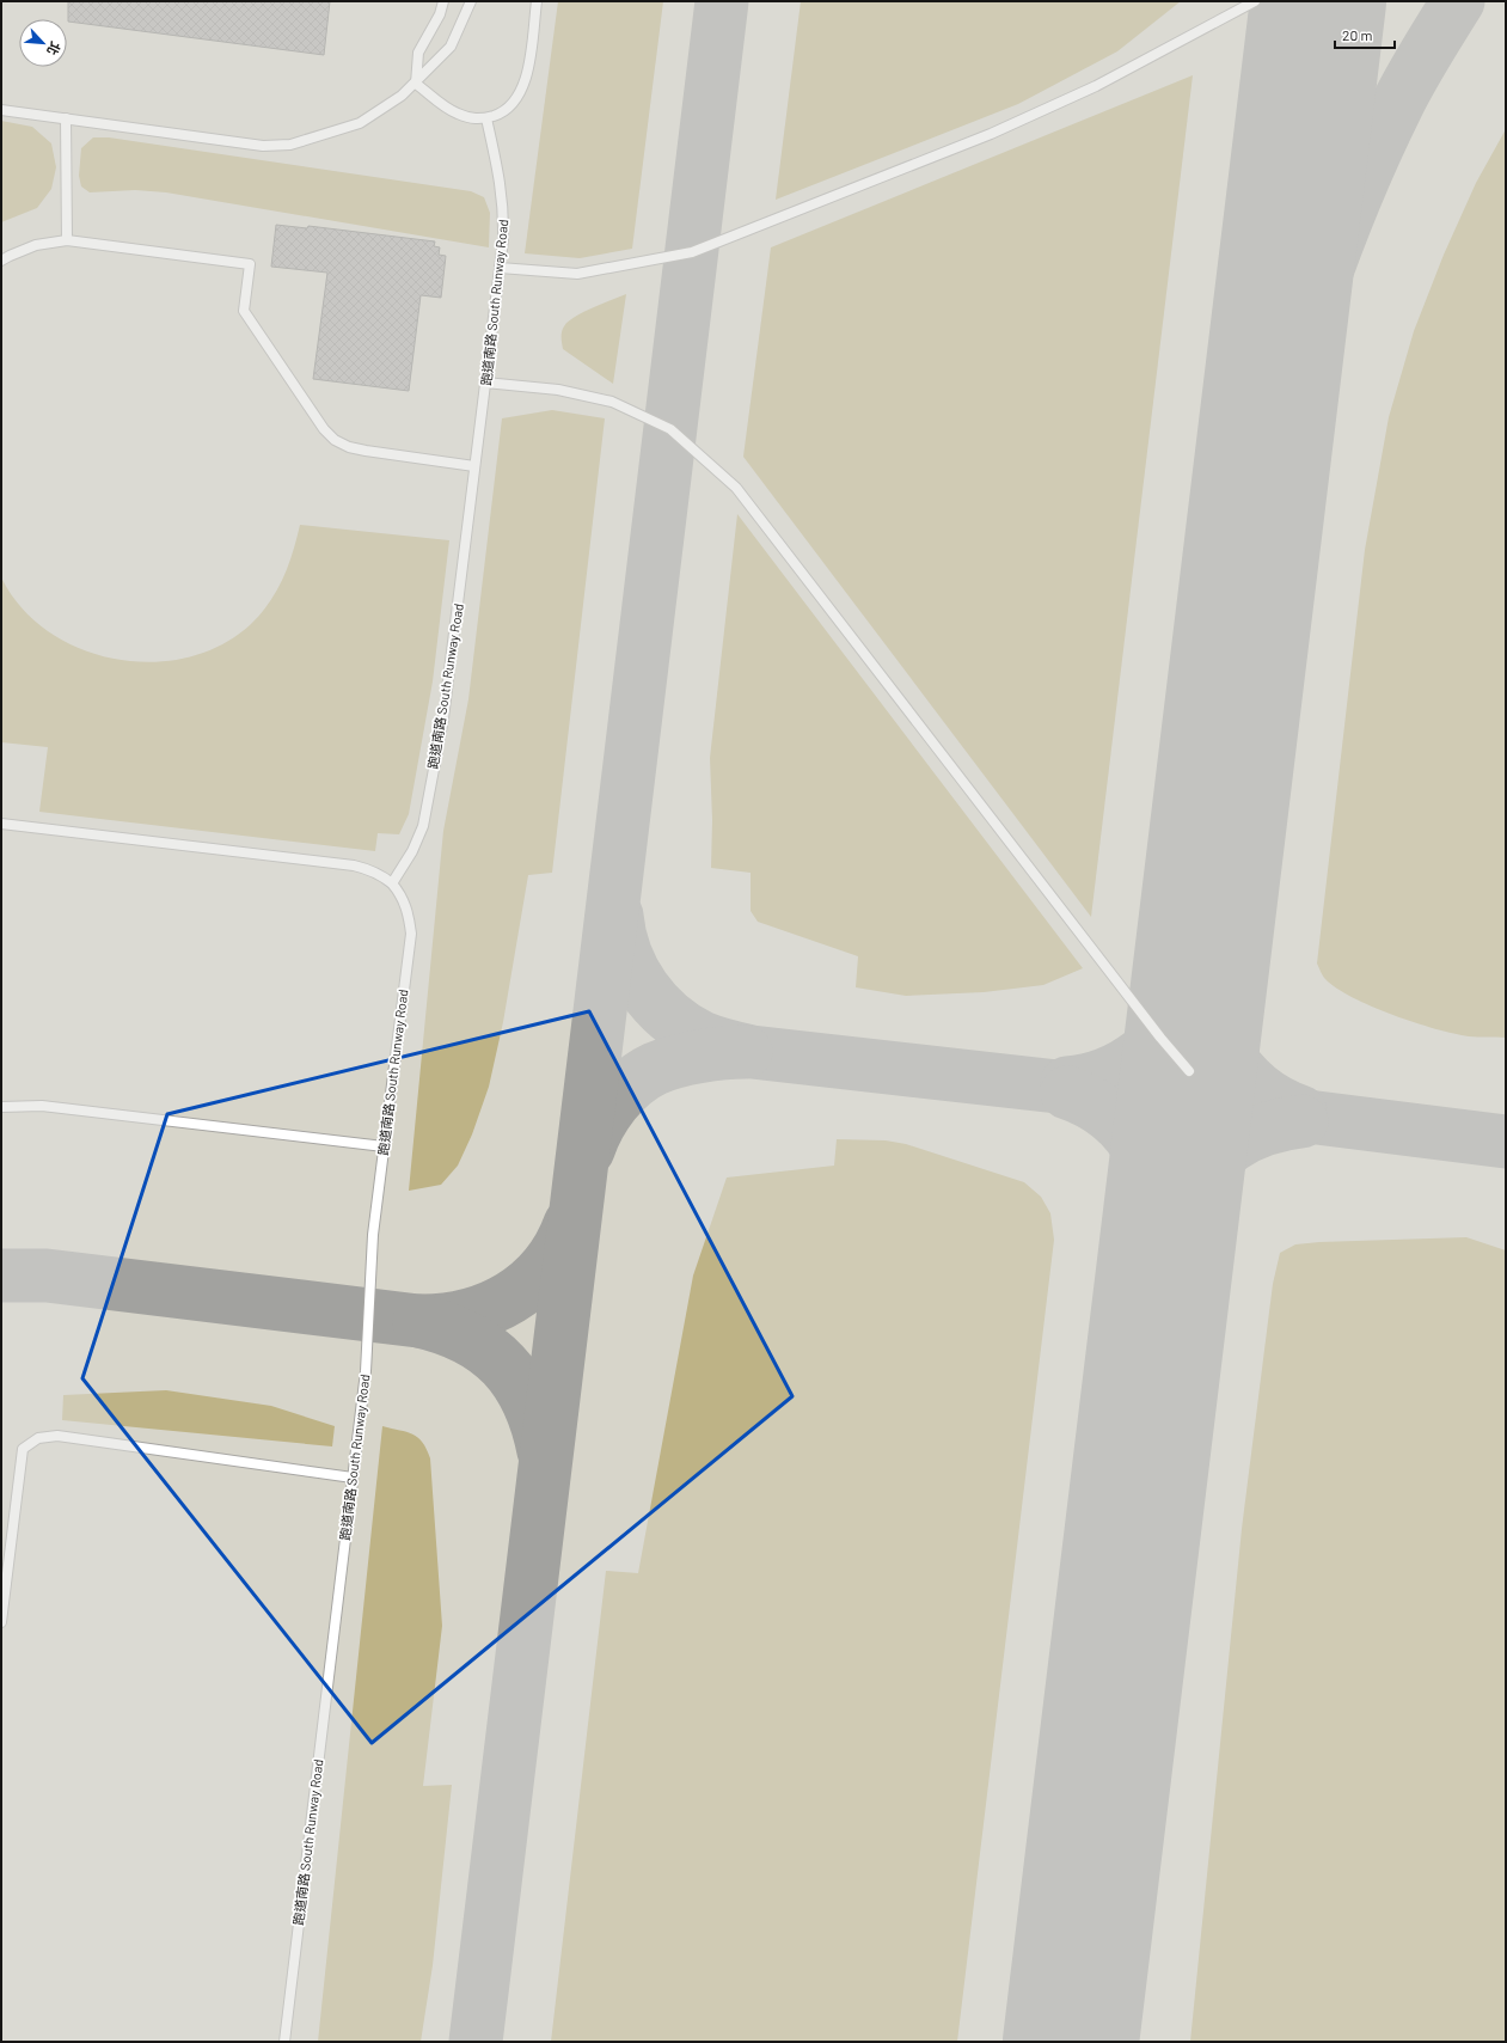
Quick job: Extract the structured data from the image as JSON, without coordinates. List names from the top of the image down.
{
  "streets": {
    "lane": ["跑道南路 South Runway Road"]
  },
  "scale_bar": "20 m",
  "north": "bottom right"
}
